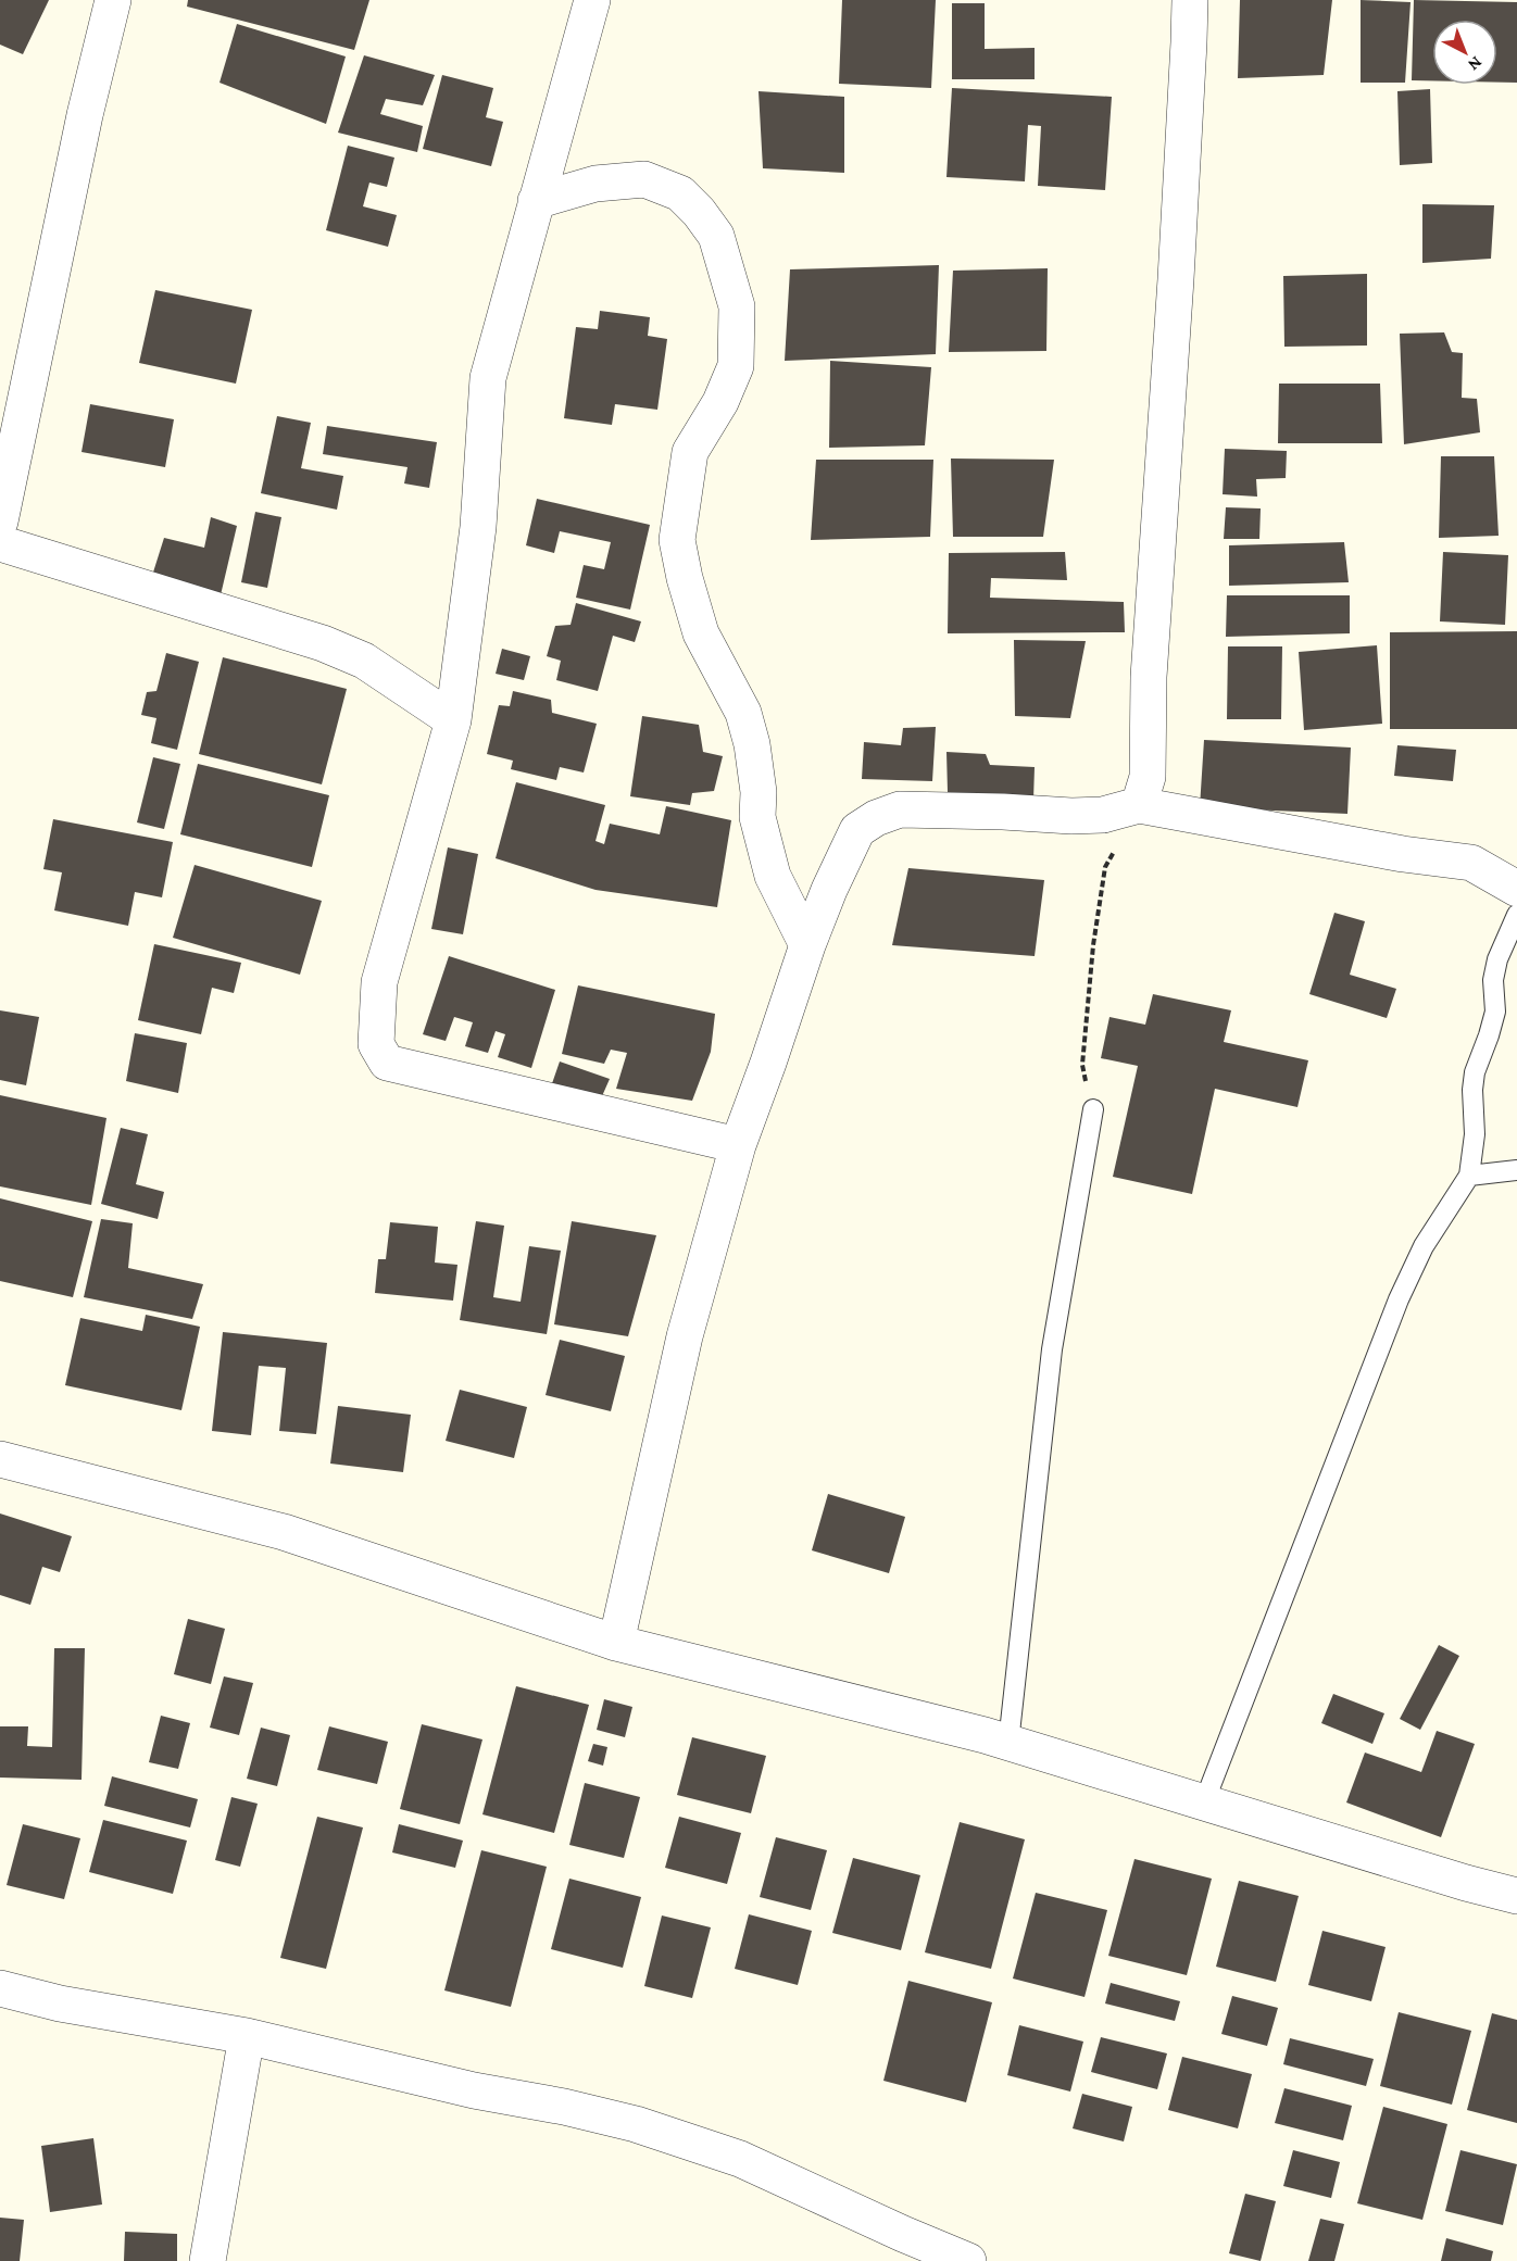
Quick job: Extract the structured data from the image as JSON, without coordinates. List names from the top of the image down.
{
  "north": "bottom right"
}
